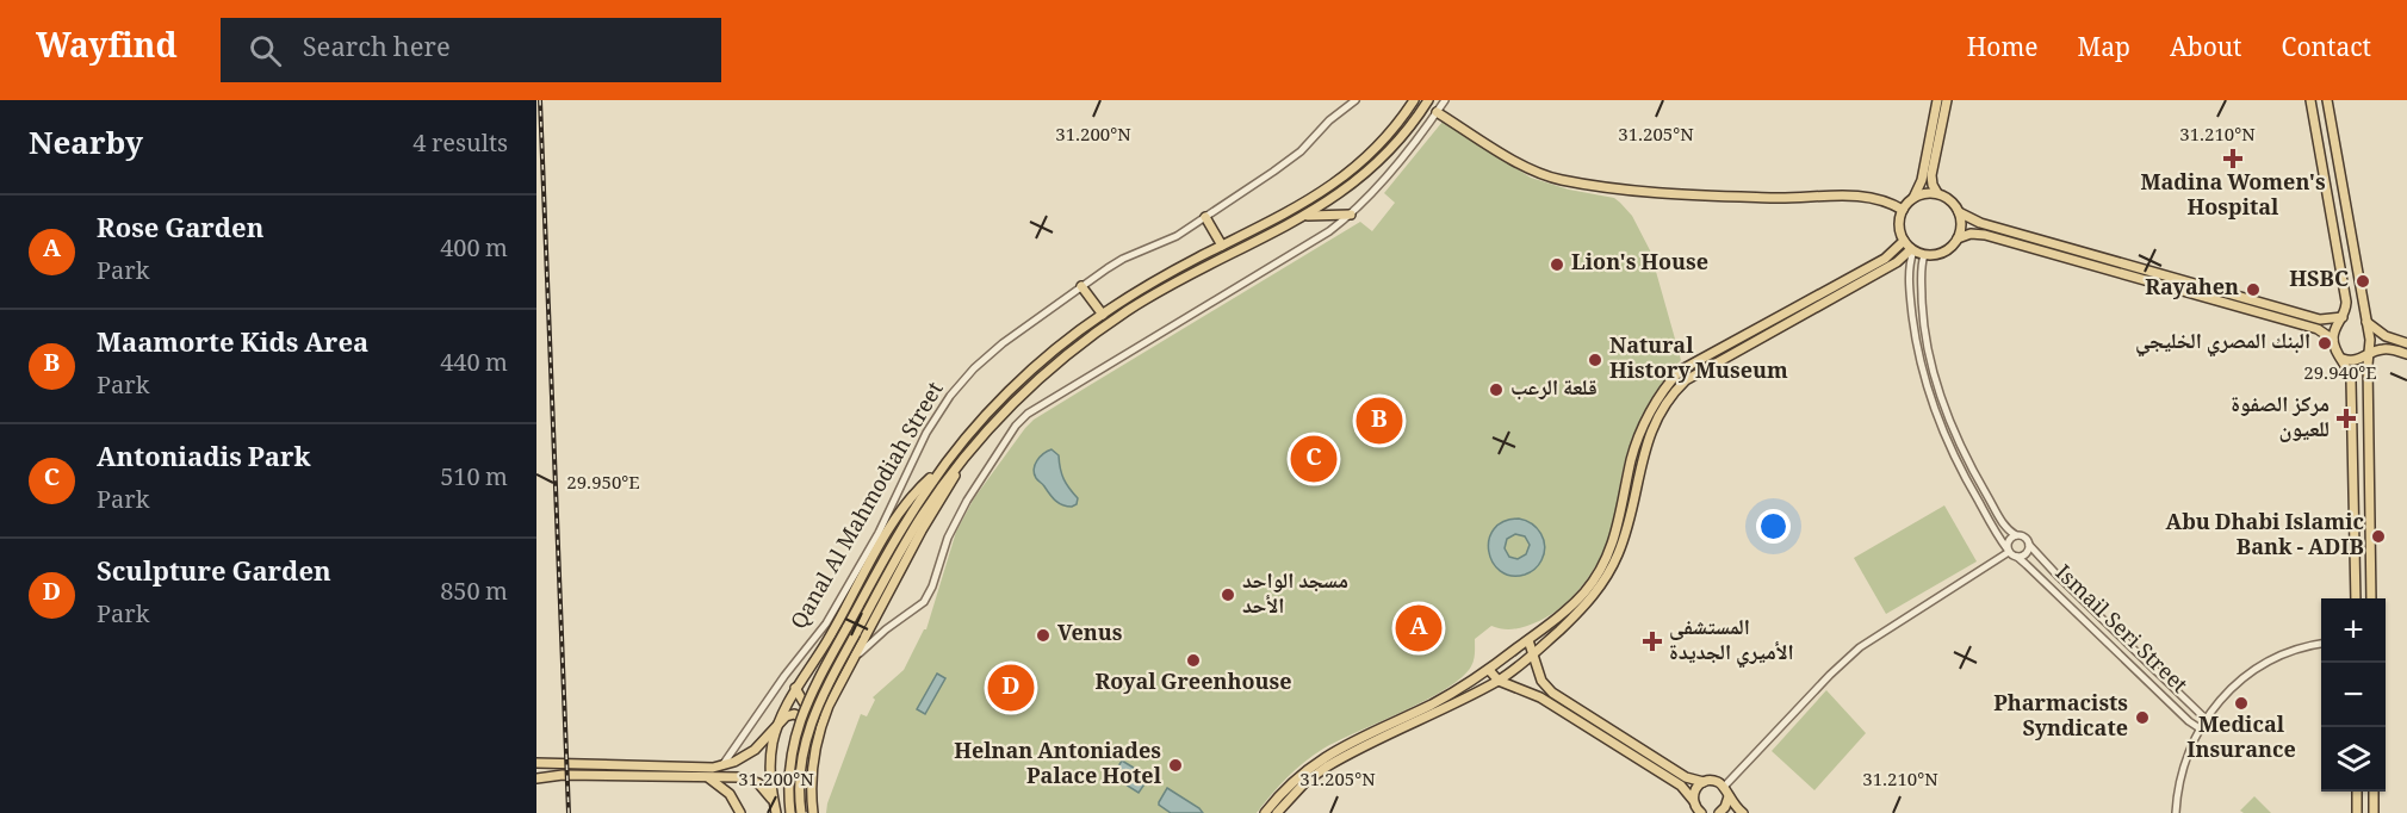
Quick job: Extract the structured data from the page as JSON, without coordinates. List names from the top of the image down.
{
  "streets": {
    "street": ["Qanal Al Mahmodiah Street", "Ismail Seri Street"]
  },
  "places": {
    "health": ["Madina Women's Hospital", "مركز الصفوة للعيون", "المستشفى الأميري الجديدة"],
    "other": [
      "Lion's House",
      "HSBC",
      "Rayahen",
      "البنك المصري الخليجي",
      "Natural History Museum",
      "قلعة الرعب",
      "Abu Dhabi Islamic Bank - ADIB",
      "مسجد الواحد الأحد",
      "Venus",
      "Royal Greenhouse",
      "Medical Insurance",
      "Pharmacists Syndicate",
      "Helnan Antoniades Palace Hotel"
    ]
  },
  "page": {
    "header": "Wayfind",
    "search": "Search here",
    "nav": [
      "Home",
      "Map",
      "About",
      "Contact"
    ],
    "heading": ["Nearby", "4 results"],
    "list": [
      {
        "mark": "A",
        "name": "Rose Garden",
        "note": "Park",
        "value": "400 m"
      },
      {
        "mark": "B",
        "name": "Maamorte Kids Area",
        "note": "Park",
        "value": "440 m"
      },
      {
        "mark": "C",
        "name": "Antoniadis Park",
        "note": "Park",
        "value": "510 m"
      },
      {
        "mark": "D",
        "name": "Sculpture Garden",
        "note": "Park",
        "value": "850 m"
      }
    ],
    "pins": [
      "B",
      "C",
      "A",
      "D"
    ],
    "map_buttons": ["+", "−"]
  },
  "coordinates": [
    "31.200°N",
    "31.205°N",
    "31.210°N",
    "29.940°E",
    "29.950°E"
  ]
}
